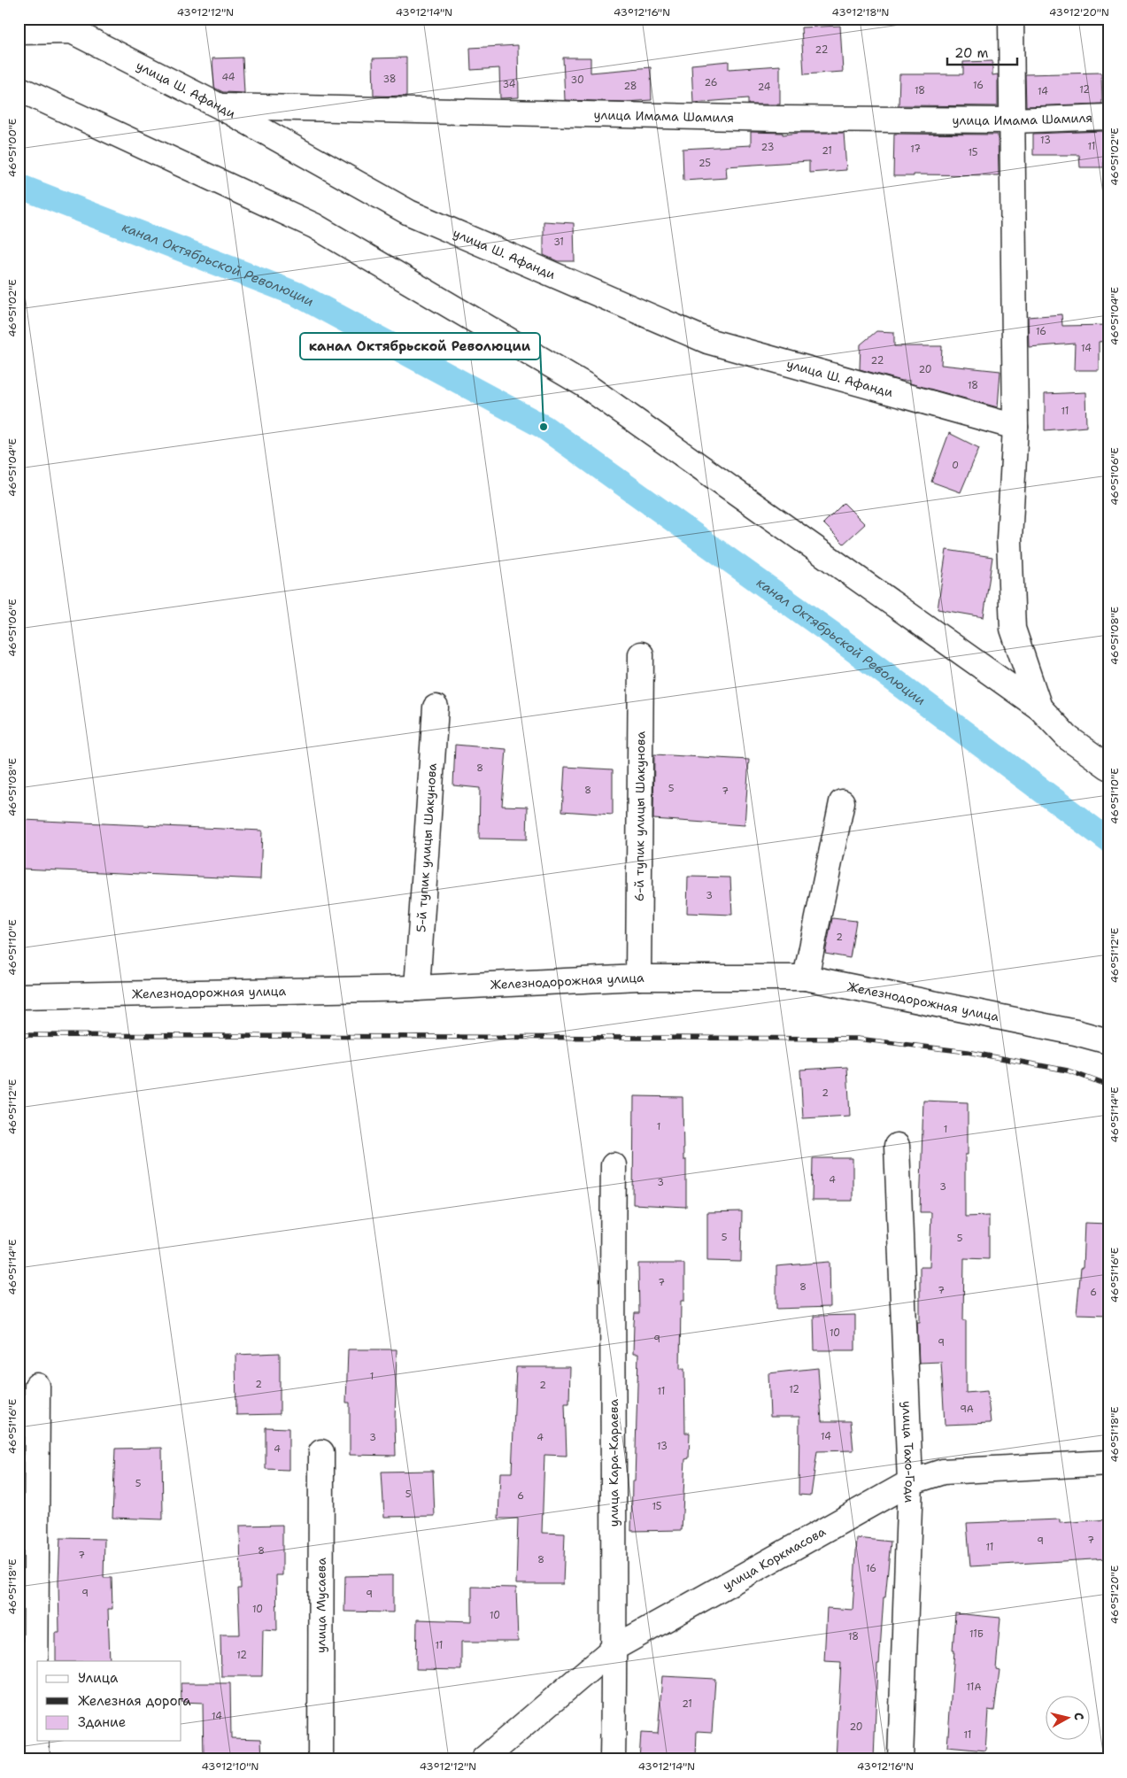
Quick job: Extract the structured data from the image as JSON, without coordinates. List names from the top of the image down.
{
  "streets": {
    "street": [
      "улица Ш. Афанди",
      "улица Имама Шамиля",
      "6-й тупик улицы Шакунова",
      "5-й тупик улицы Шакунова",
      "Железнодорожная улица",
      "улица Тахо-Годи",
      "улица Кара-Караева",
      "улица Коркмасова",
      "улица Мусаева"
    ]
  },
  "crossings": [
    ["улица Ш. Афанди", "улица Имама Шамиля"],
    ["6-й тупик улицы Шакунова", "Железнодорожная улица"],
    ["5-й тупик улицы Шакунова", "Железнодорожная улица"],
    ["улица Тахо-Годи", "улица Коркмасова"],
    ["улица Кара-Караева", "улица Коркмасова"]
  ],
  "water": ["канал Октябрьской Революции"],
  "places": ["канал Октябрьской Революции"],
  "house_numbers": [
    "22",
    "44",
    "38",
    "30",
    "26",
    "34",
    "16",
    "28",
    "24",
    "12",
    "18",
    "14",
    "13",
    "11",
    "23",
    "17",
    "21",
    "15",
    "25",
    "31",
    "16",
    "14",
    "22",
    "20",
    "18",
    "11",
    "0",
    "8",
    "5",
    "8",
    "7",
    "3",
    "2",
    "2",
    "1",
    "1",
    "4",
    "3",
    "3",
    "5",
    "5",
    "7",
    "8",
    "7",
    "6",
    "10",
    "9",
    "9",
    "1",
    "2",
    "2",
    "12",
    "11",
    "9А",
    "14",
    "3",
    "4",
    "13",
    "4",
    "5",
    "5",
    "6",
    "15",
    "7",
    "9",
    "11",
    "8",
    "7",
    "8",
    "16",
    "9",
    "9",
    "10",
    "10",
    "11Б",
    "18",
    "11",
    "12",
    "11А",
    "21",
    "14",
    "20",
    "11"
  ],
  "legend": ["Улица", "Железная дорога", "Здание"],
  "scale_bar": "20 m",
  "north": "right",
  "coordinates": [
    "43°12'12\"N",
    "43°12'14\"N",
    "43°12'16\"N",
    "43°12'18\"N",
    "43°12'20\"N",
    "46°51'00\"E",
    "46°51'02\"E",
    "46°51'04\"E",
    "46°51'06\"E",
    "46°51'08\"E",
    "46°51'10\"E",
    "46°51'12\"E",
    "46°51'14\"E",
    "46°51'16\"E",
    "46°51'18\"E",
    "46°51'20\"E",
    "43°12'10\"N"
  ]
}
